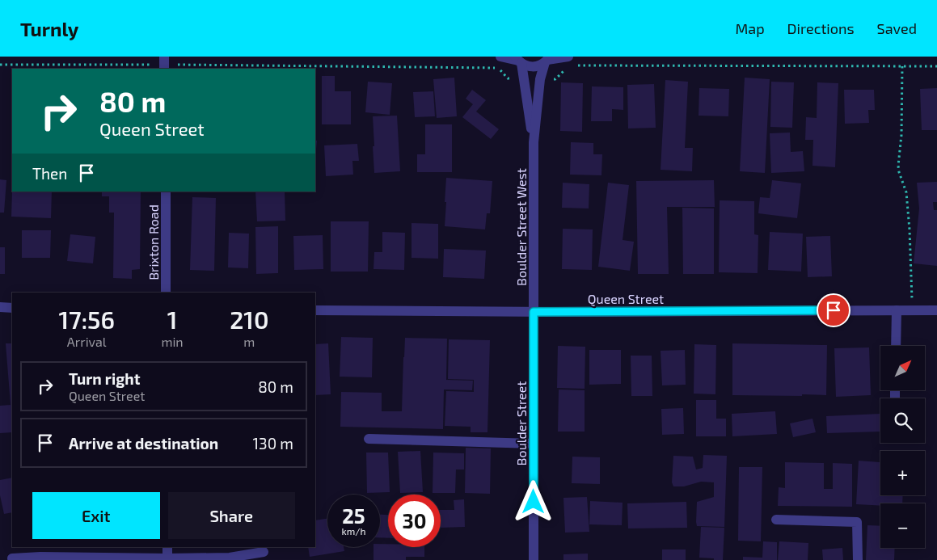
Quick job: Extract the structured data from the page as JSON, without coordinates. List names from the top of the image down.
{
  "streets": {
    "street": [
      "Boulder Street West",
      "Brixton Road",
      "Queen Street",
      "Boulder Street"
    ]
  },
  "crossings": [
    ["Boulder Street West", "Queen Street"],
    ["Boulder Street West", "Boulder Street"],
    ["Queen Street", "Boulder Street"]
  ],
  "north": "top right",
  "page": {
    "header": "Turnly",
    "nav": ["Map", "Directions", "Saved"],
    "turn": ["80 m", "Queen Street"],
    "then": "Then",
    "eta": [
      "17:56",
      "Arrival",
      "1",
      "min",
      "210",
      "m"
    ],
    "map_buttons": ["+", "−"],
    "list": [
      {
        "name": "Turn right",
        "note": "Queen Street",
        "value": "80 m"
      },
      {
        "name": "Arrive at destination",
        "value": "130 m"
      }
    ],
    "buttons": ["Exit", "Share"],
    "speed": "25 km/h",
    "limit": "30"
  }
}
